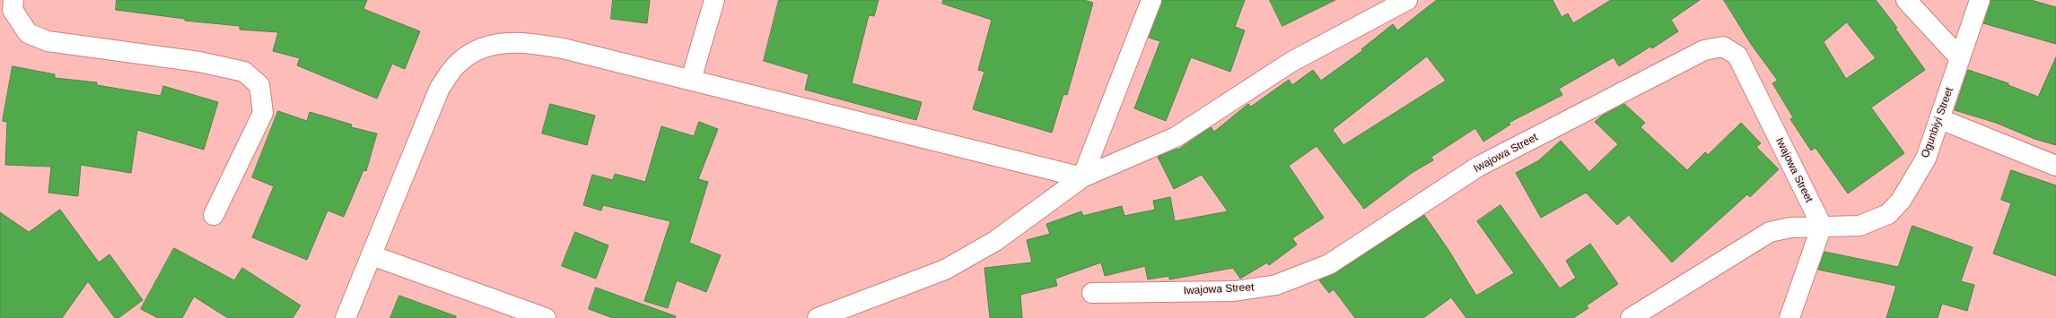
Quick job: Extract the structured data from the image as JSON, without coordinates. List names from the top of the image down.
{
  "streets": {
    "street": ["Ogunbiyi Street", "Iwajowa Street"]
  },
  "crossings": [
    ["Ogunbiyi Street", "Iwajowa Street"]
  ]
}
